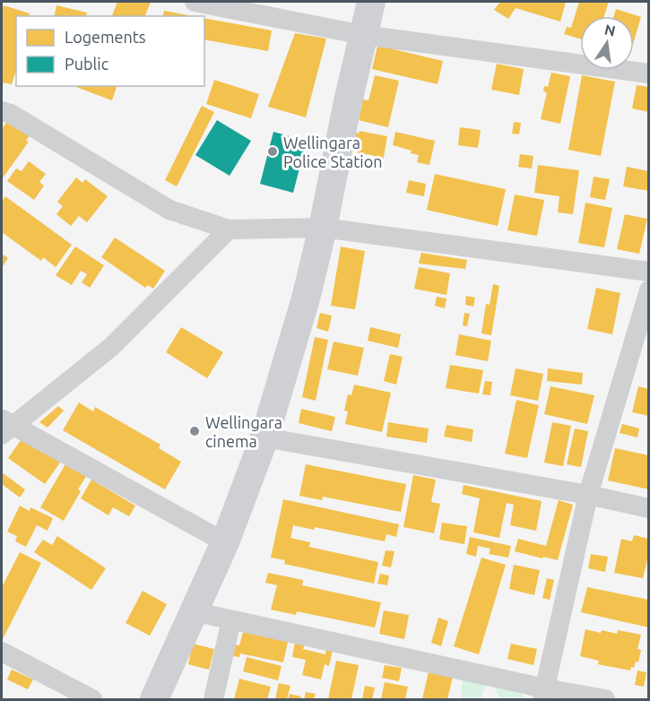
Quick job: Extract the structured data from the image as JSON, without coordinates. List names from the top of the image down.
{
  "places": ["Wellingara Police Station", "Wellingara cinema"],
  "legend": ["Logements", "Public"],
  "north": "top"
}
